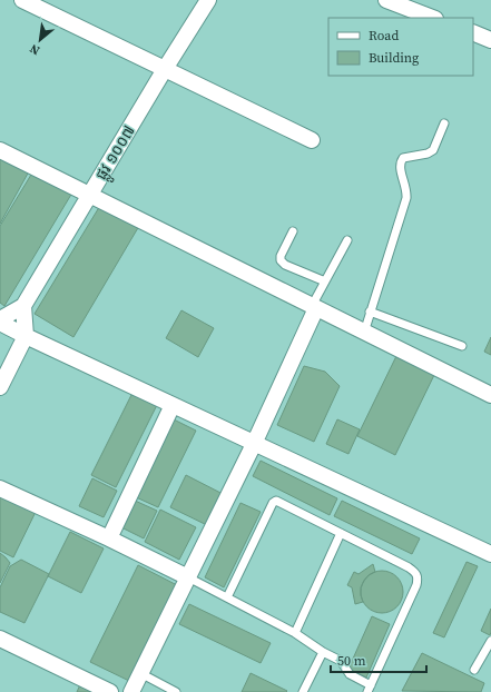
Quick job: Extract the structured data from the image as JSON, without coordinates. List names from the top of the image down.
{
  "streets": {
    "street": ["ផ្លូវ ១០០៧"]
  },
  "legend": ["Road", "Building"],
  "scale_bar": "50 m",
  "north": "bottom left"
}
